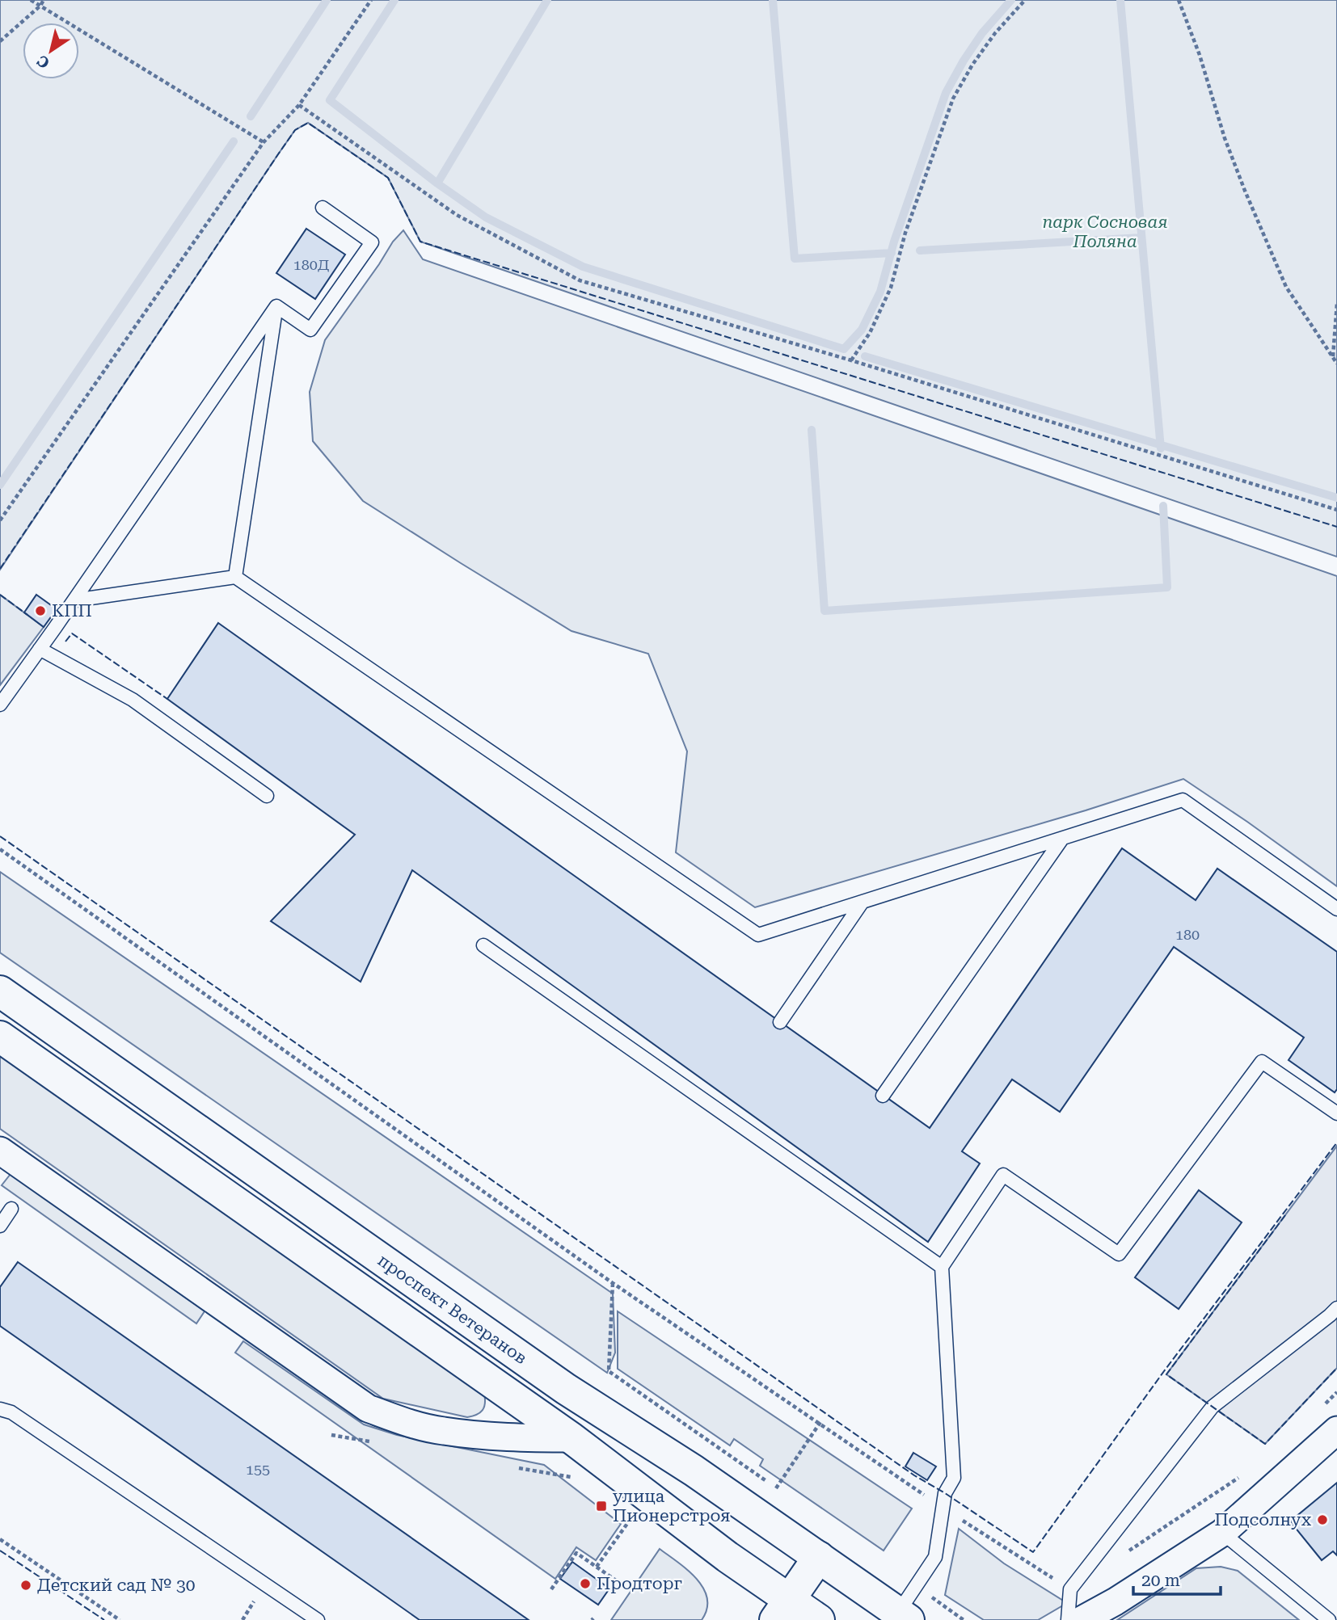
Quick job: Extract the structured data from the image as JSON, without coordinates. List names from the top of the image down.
{
  "streets": {
    "main road": ["проспект Ветеранов"]
  },
  "parks": ["парк Сосновая Поляна"],
  "places": {
    "other": [
      "КПП",
      "Подсолнух",
      "Продторг",
      "Детский сад № 30"
    ],
    "transit": ["улица Пионерстроя"]
  },
  "house_numbers": ["180Д", "180", "155"],
  "scale_bar": "20 m",
  "north": "bottom left"
}
